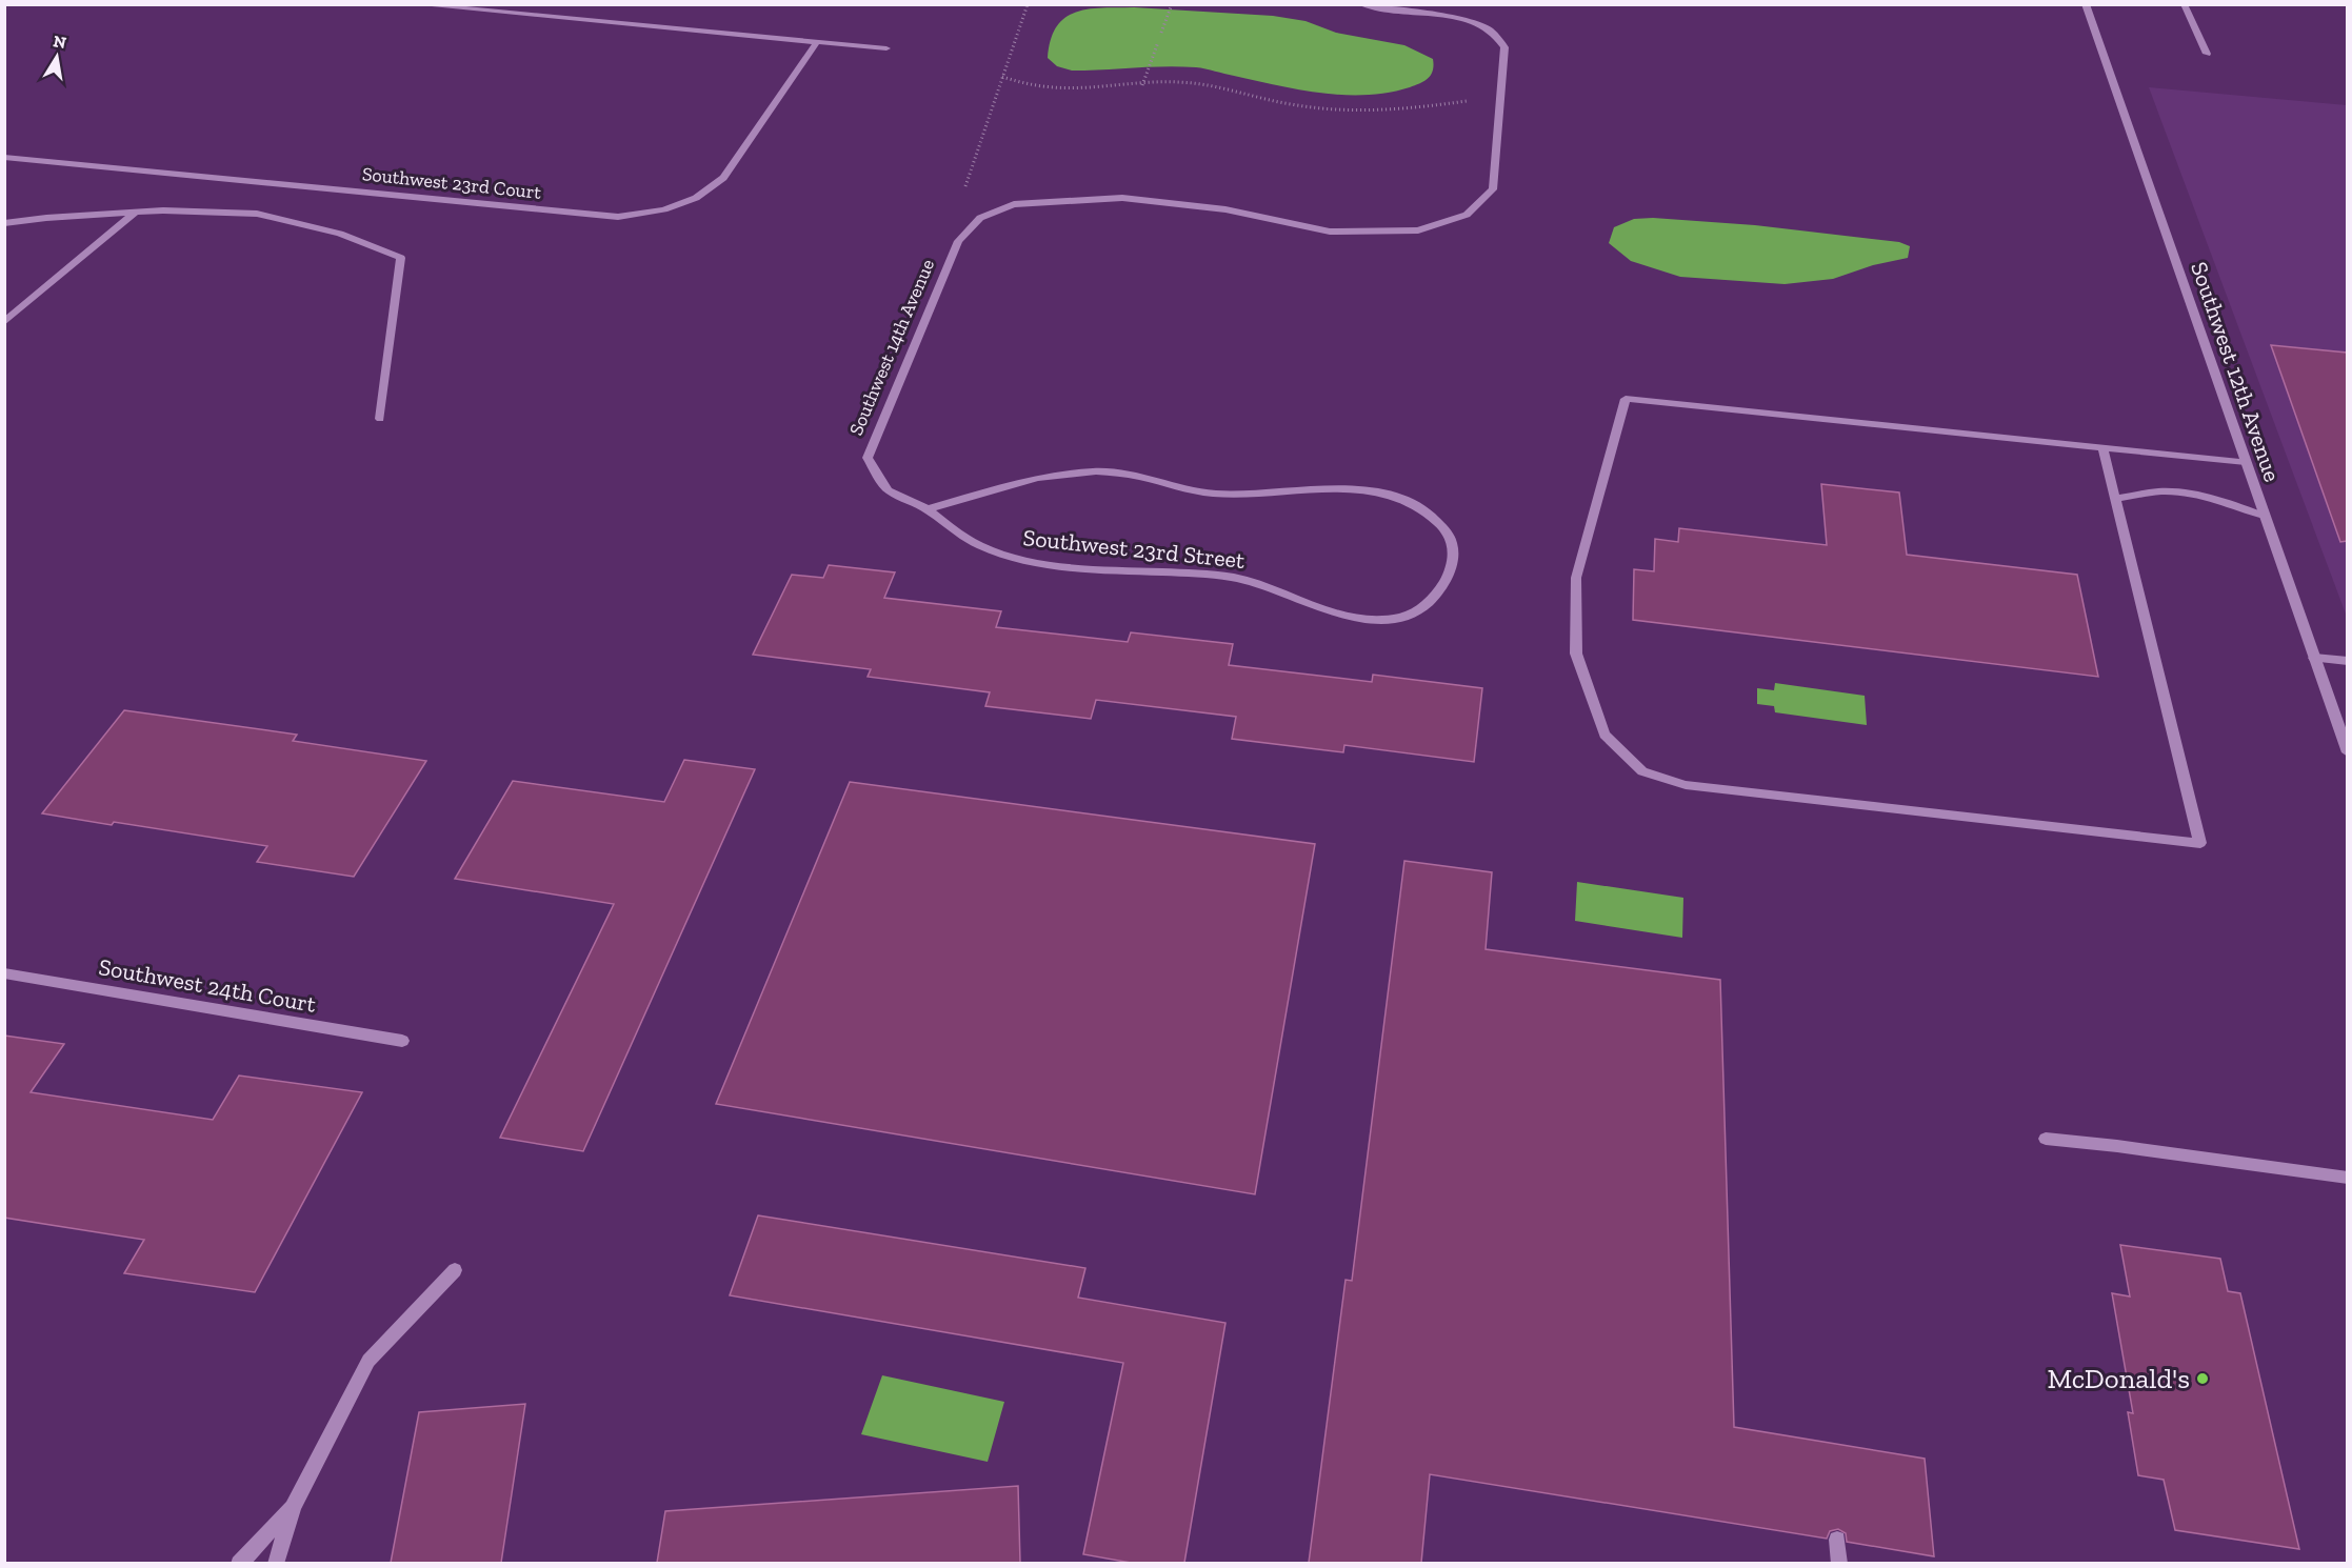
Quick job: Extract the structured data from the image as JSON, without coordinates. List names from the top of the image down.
{
  "streets": {
    "street": [
      "Southwest 23rd Court",
      "Southwest 14th Avenue",
      "Southwest 12th Avenue",
      "Southwest 23rd Street",
      "Southwest 24th Court"
    ]
  },
  "crossings": [
    ["Southwest 14th Avenue", "Southwest 23rd Street"]
  ],
  "places": ["McDonald's"],
  "north": "top"
}
